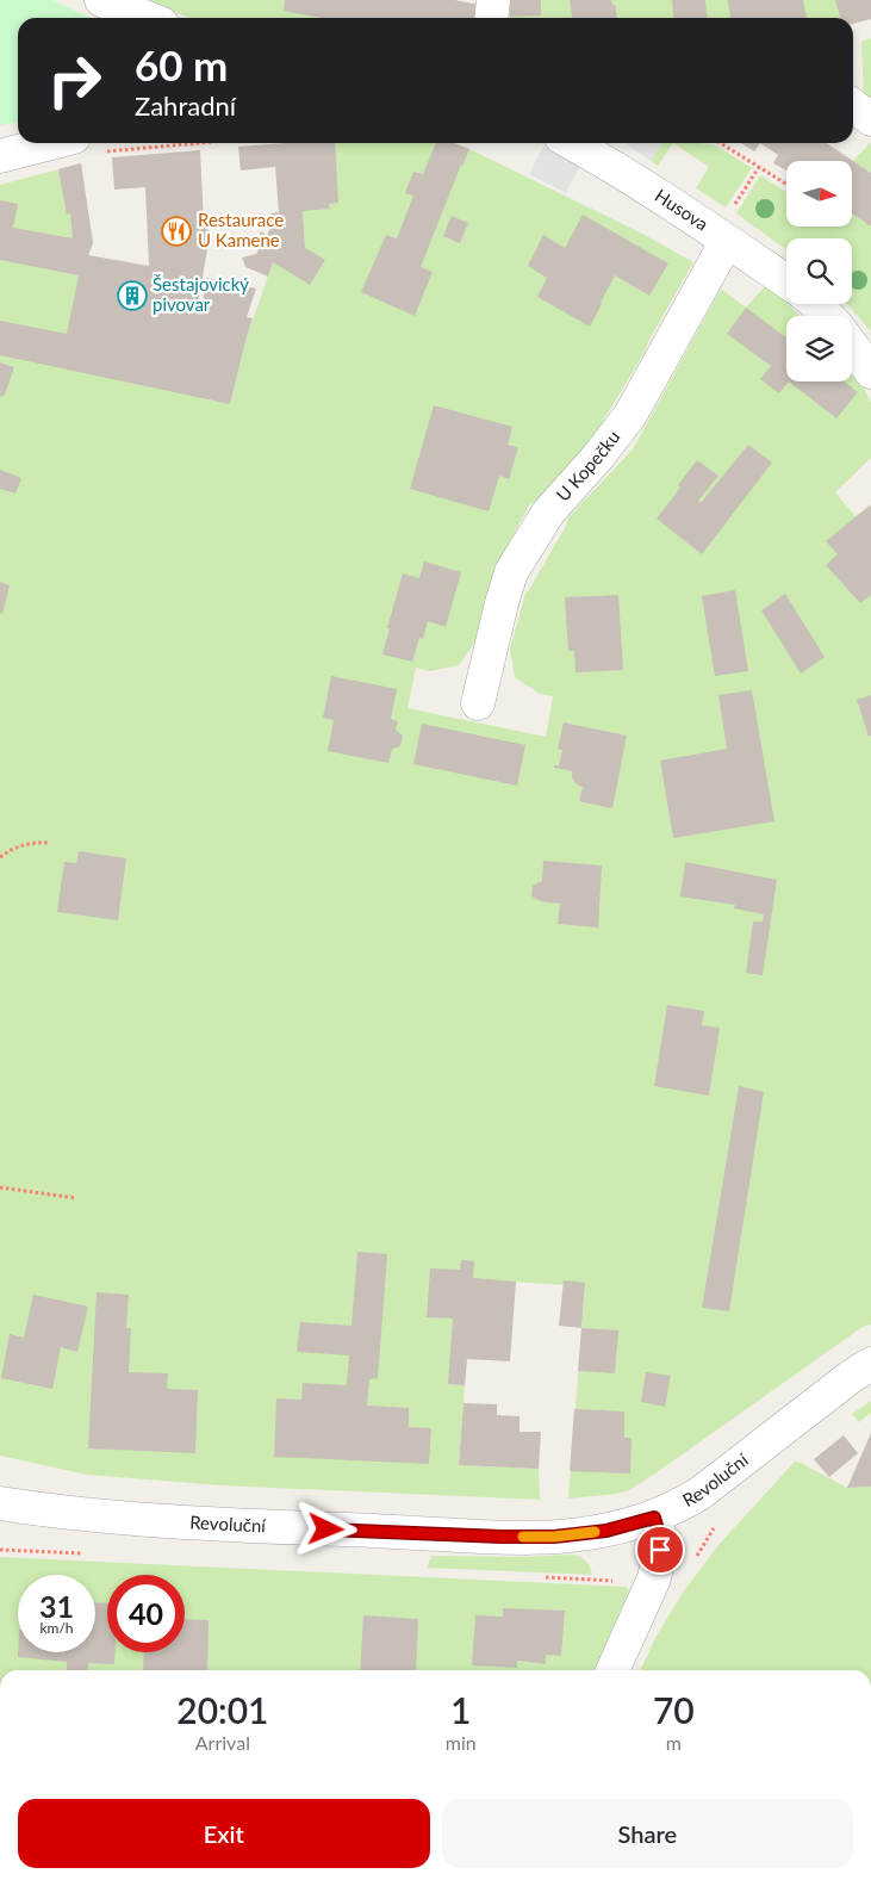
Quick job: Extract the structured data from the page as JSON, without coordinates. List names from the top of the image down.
{
  "streets": {
    "street": ["Husova", "U Kopečku", "Revoluční"]
  },
  "crossings": [
    ["Husova", "U Kopečku"]
  ],
  "places": {
    "restaurant": ["Restaurace U Kamene"],
    "building": ["Šestajovický pivovar"]
  },
  "north": "right",
  "page": {
    "turn": ["60 m", "Zahradní"],
    "speed": "31 km/h",
    "limit": "40",
    "eta": [
      "20:01",
      "Arrival",
      "1",
      "min",
      "70",
      "m"
    ],
    "buttons": ["Exit", "Share"]
  }
}
